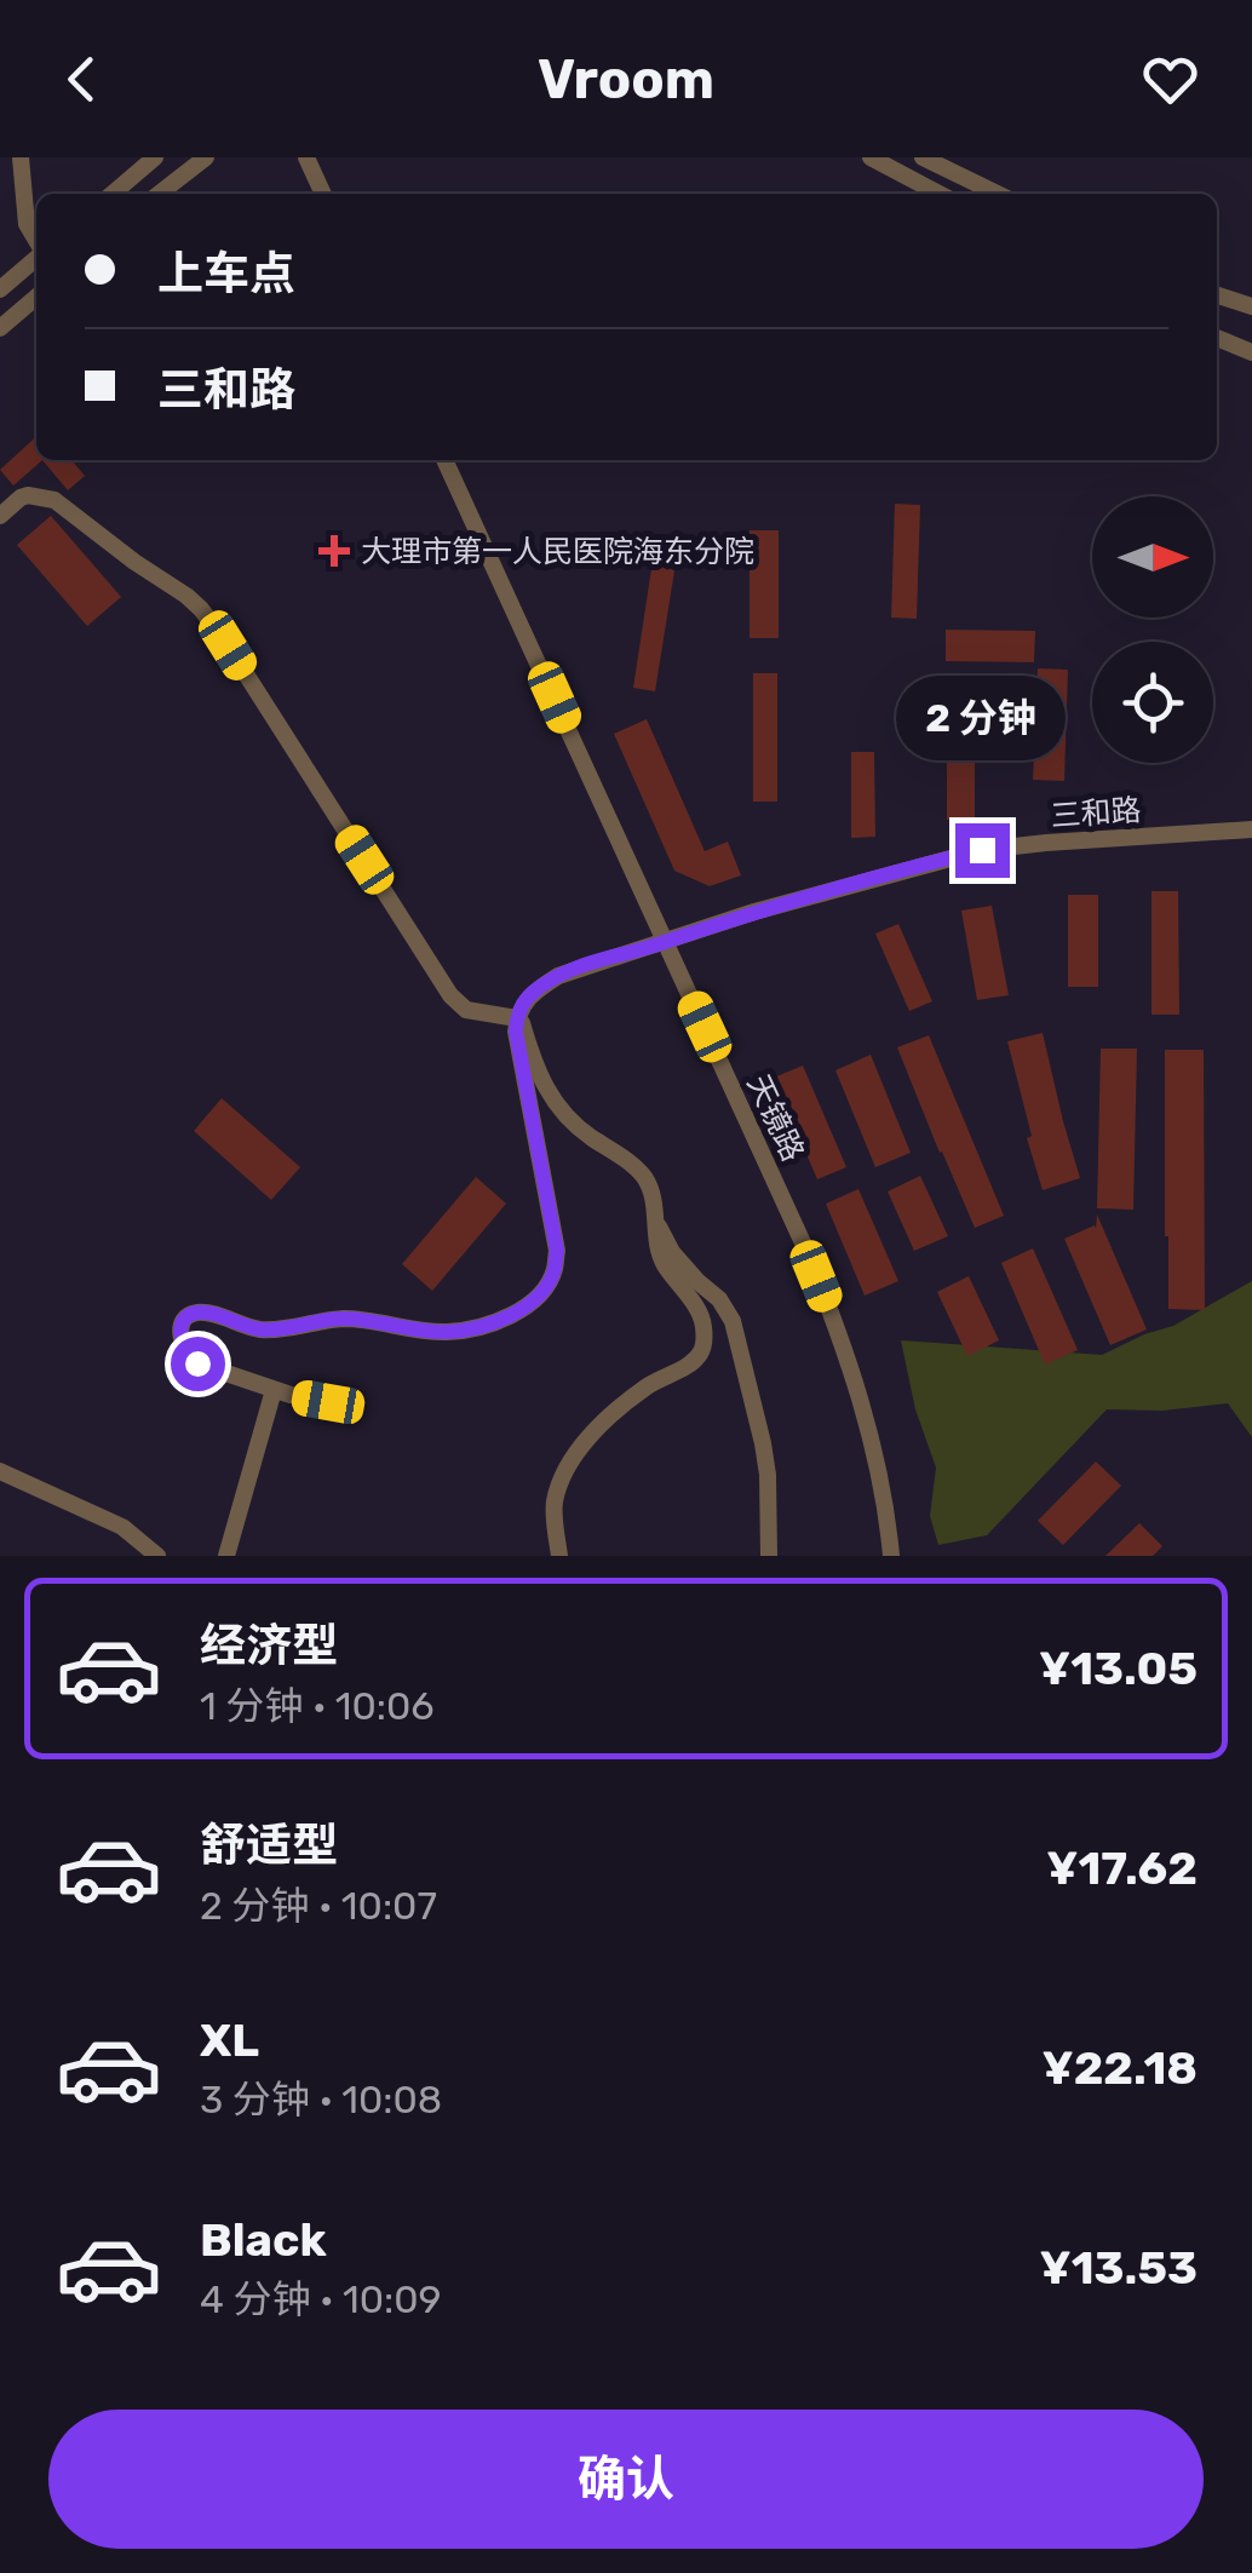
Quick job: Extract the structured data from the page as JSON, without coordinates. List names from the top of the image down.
{
  "streets": {
    "street": ["三和路", "天镜路"]
  },
  "crossings": [
    ["三和路", "天镜路"]
  ],
  "places": {
    "health": ["大理市第一人民医院海东分院"]
  },
  "north": "right",
  "page": {
    "header": "Vroom",
    "banner": ["上车点", "三和路"],
    "bubble": "2 分钟",
    "list": [
      {
        "name": "经济型",
        "note": "1 分钟 · 10:06",
        "value": "¥13.05"
      },
      {
        "name": "舒适型",
        "note": "2 分钟 · 10:07",
        "value": "¥17.62"
      },
      {
        "name": "XL",
        "note": "3 分钟 · 10:08",
        "value": "¥22.18"
      },
      {
        "name": "Black",
        "note": "4 分钟 · 10:09",
        "value": "¥13.53"
      }
    ],
    "buttons": "确认"
  }
}
